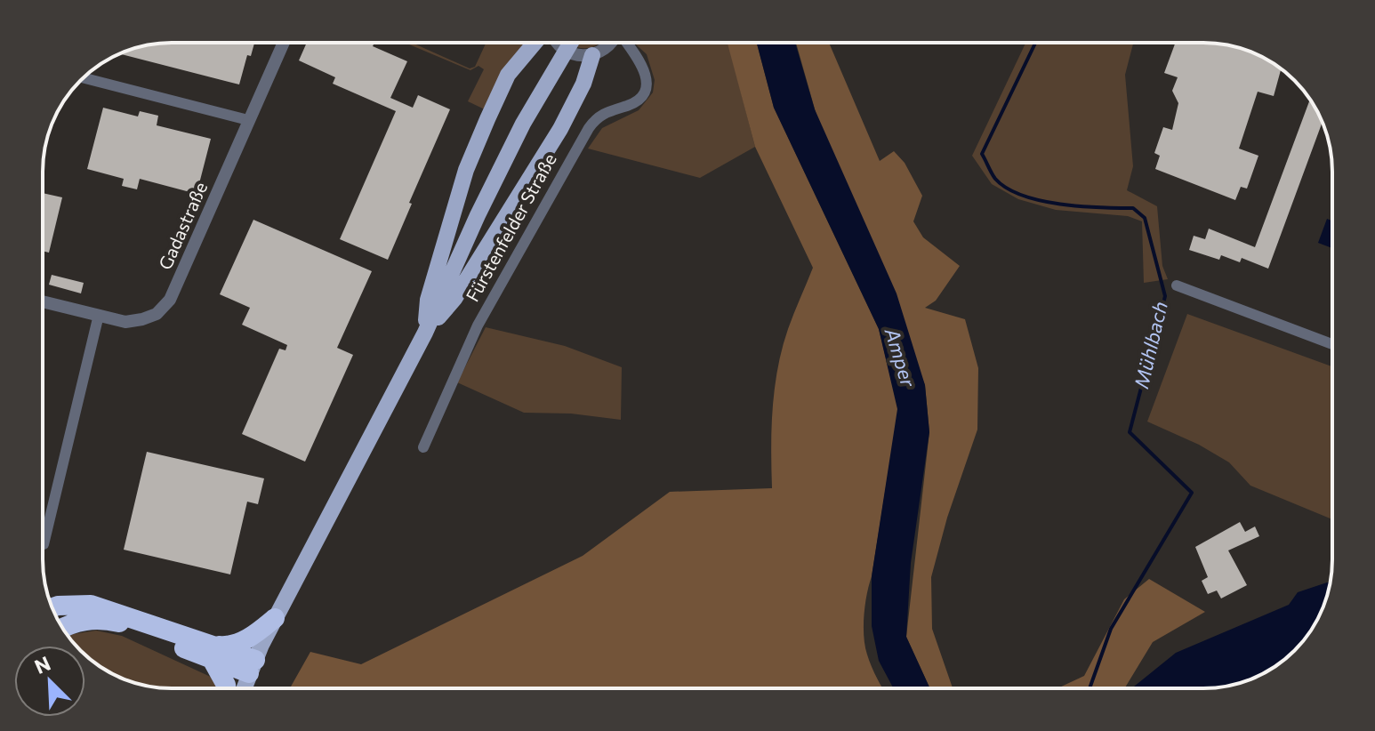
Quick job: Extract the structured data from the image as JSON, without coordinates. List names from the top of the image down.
{
  "streets": {
    "street": ["Gadastraße", "Fürstenfelder Straße"]
  },
  "water": ["Mühlbach", "Amper"],
  "north": "top left"
}
